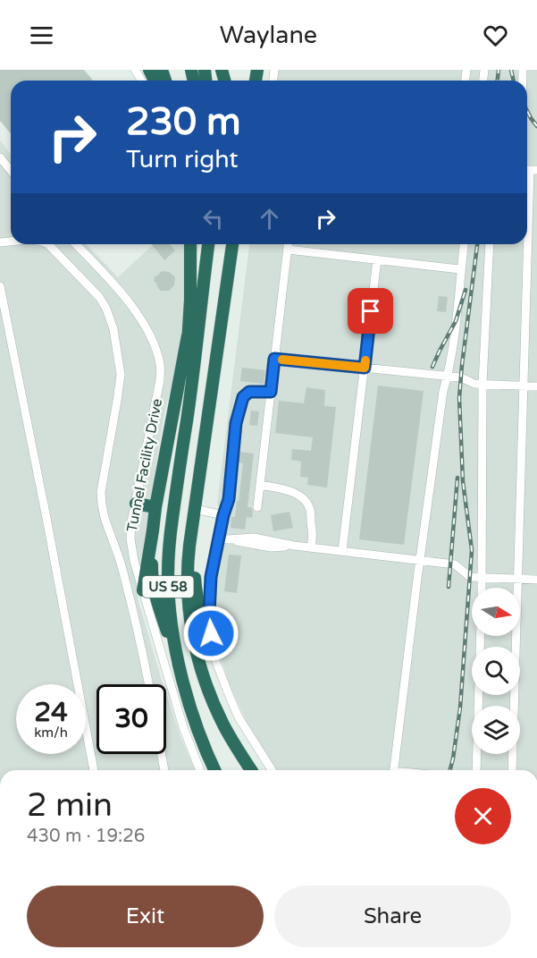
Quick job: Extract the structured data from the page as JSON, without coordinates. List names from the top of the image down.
{
  "streets": {
    "highway": ["US 58"],
    "street": ["Tunnel Facility Drive"]
  },
  "north": "right",
  "page": {
    "header": "Waylane",
    "turn": ["230 m", "Turn right"],
    "speed": "24 km/h",
    "limit": "30",
    "heading": ["2 min", "430 m · 19:26"],
    "buttons": ["Exit", "Share"]
  }
}
